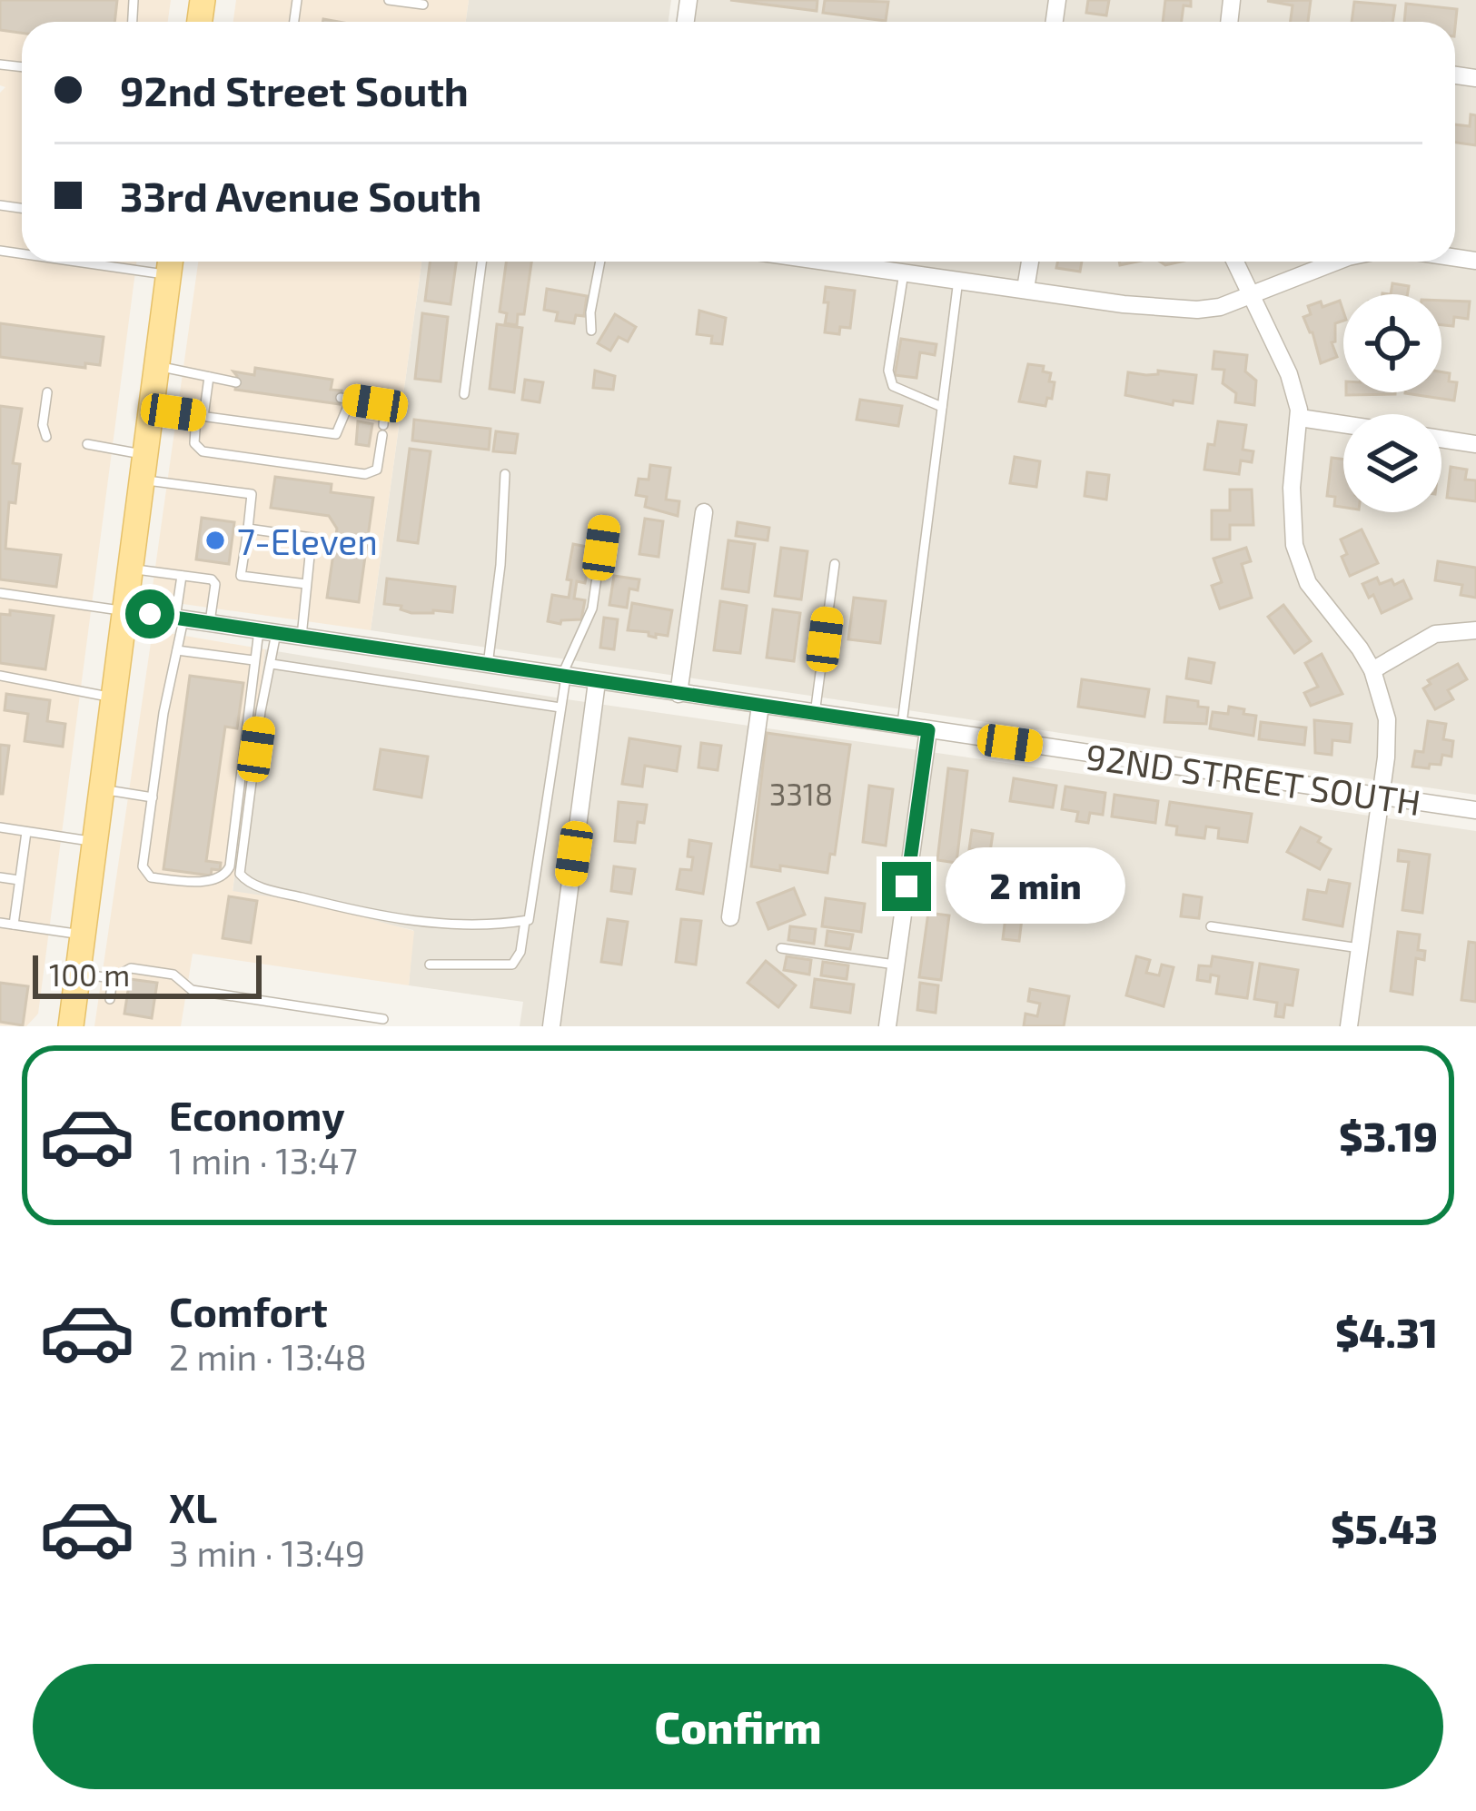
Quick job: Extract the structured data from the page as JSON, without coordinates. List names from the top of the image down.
{
  "streets": {
    "street": ["92ND STREET SOUTH"]
  },
  "places": ["7-Eleven"],
  "house_numbers": ["3318"],
  "scale_bar": "100 m",
  "page": {
    "banner": ["92nd Street South", "33rd Avenue South"],
    "bubble": "2 min",
    "scale": "100 m",
    "list": [
      {
        "name": "Economy",
        "note": "1 min · 13:47",
        "value": "$3.19"
      },
      {
        "name": "Comfort",
        "note": "2 min · 13:48",
        "value": "$4.31"
      },
      {
        "name": "XL",
        "note": "3 min · 13:49",
        "value": "$5.43"
      }
    ],
    "buttons": "Confirm"
  }
}
